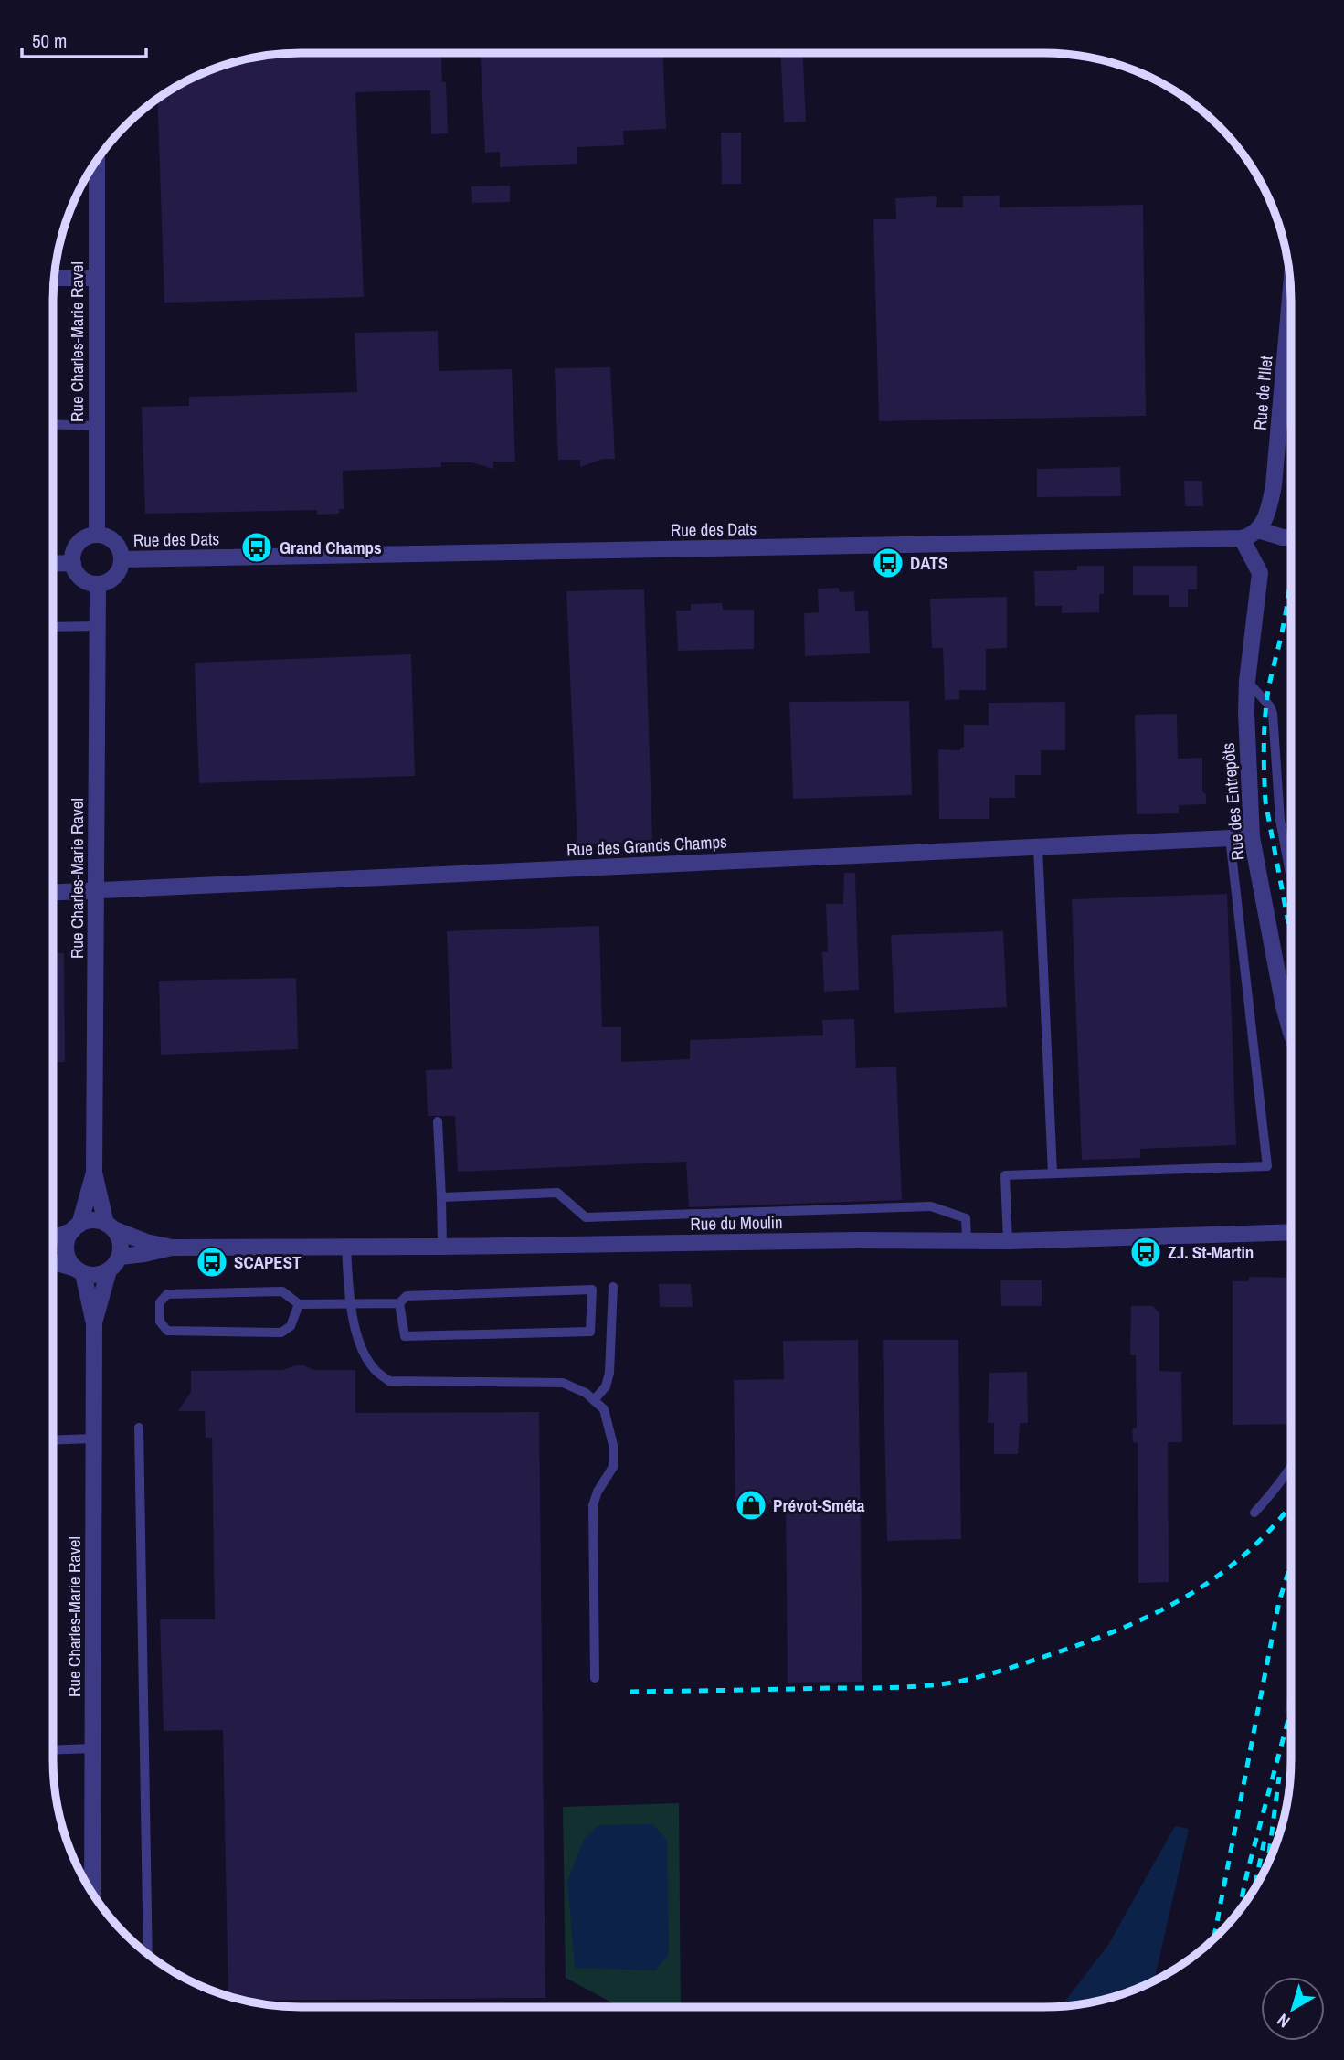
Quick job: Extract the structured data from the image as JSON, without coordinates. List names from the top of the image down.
{
  "streets": {
    "street": [
      "Rue Charles-Marie Ravel",
      "Rue de l'Ilet",
      "Rue des Dats",
      "Rue des Entrepôts",
      "Rue des Grands Champs",
      "Rue du Moulin"
    ]
  },
  "crossings": [
    ["Rue Charles-Marie Ravel", "Rue des Dats"],
    ["Rue Charles-Marie Ravel", "Rue des Grands Champs"],
    ["Rue Charles-Marie Ravel", "Rue du Moulin"],
    ["Rue de l'Ilet", "Rue des Dats"],
    ["Rue des Dats", "Rue des Entrepôts"],
    ["Rue des Entrepôts", "Rue des Grands Champs"]
  ],
  "places": {
    "bus stop": [
      "Grand Champs",
      "DATS",
      "Z.I. St-Martin",
      "SCAPEST"
    ],
    "shop": ["Prévot-Sméta"]
  },
  "scale_bar": "50 m",
  "north": "bottom left"
}
